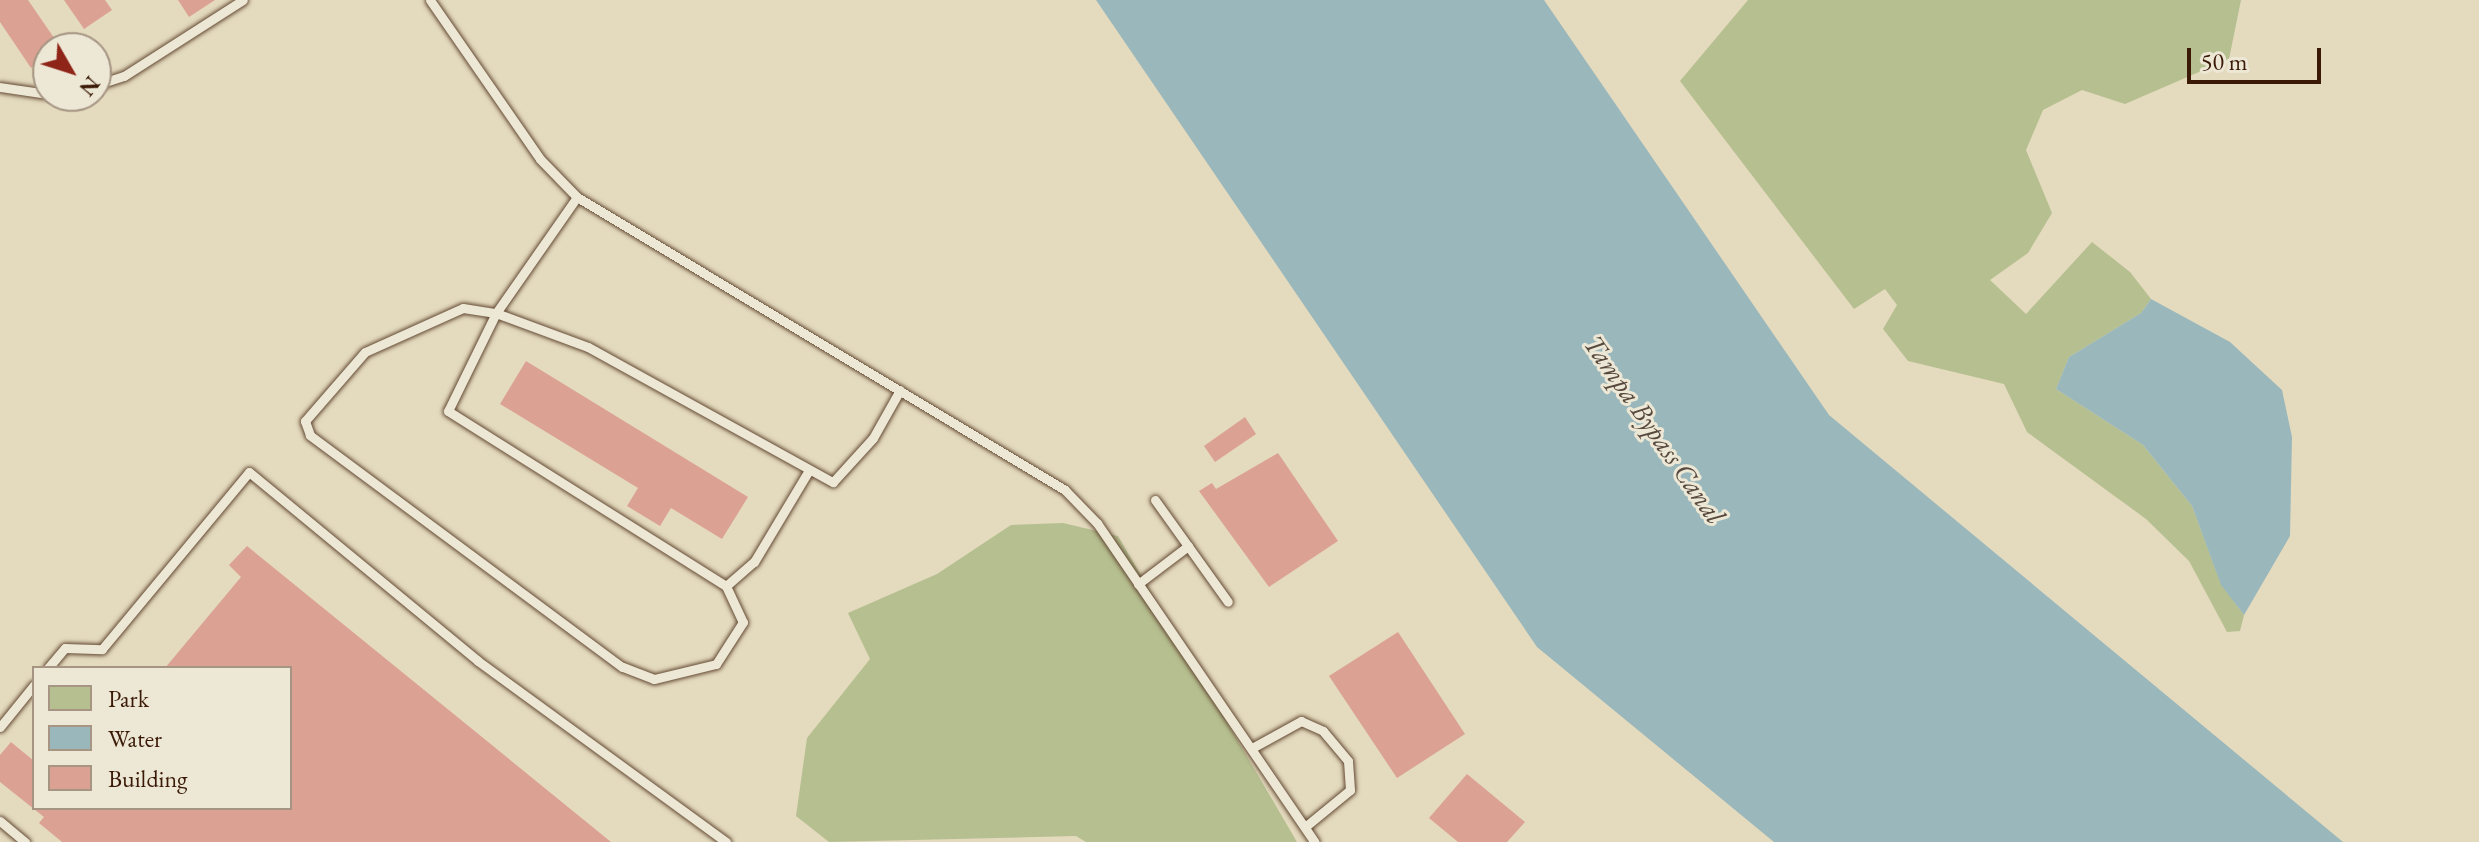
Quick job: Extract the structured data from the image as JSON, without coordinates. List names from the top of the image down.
{
  "water": ["Tampa Bypass Canal"],
  "legend": ["Park", "Water", "Building"],
  "scale_bar": "50 m",
  "north": "bottom right"
}
